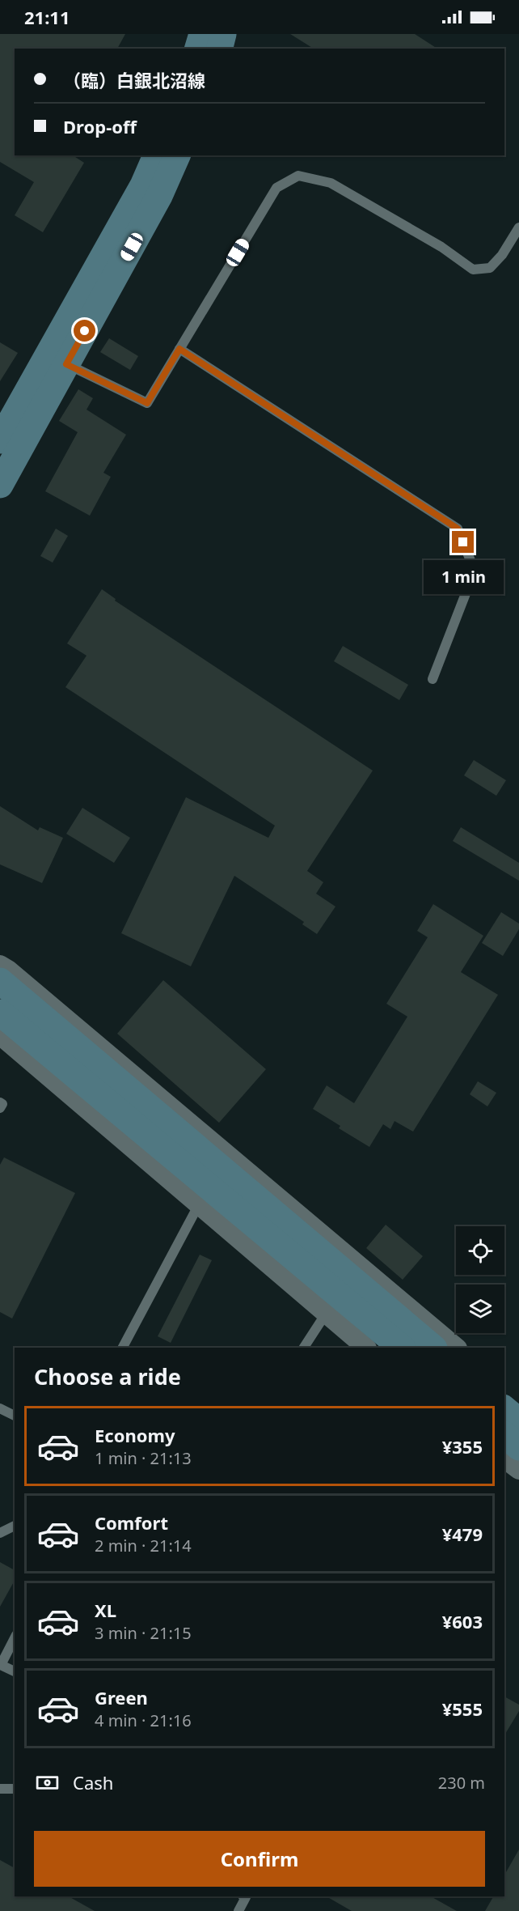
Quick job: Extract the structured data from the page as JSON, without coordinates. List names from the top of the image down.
{
  "page": {
    "status": "21:11",
    "banner": ["（臨）白銀北沼線", "Drop-off"],
    "bubble": "1 min",
    "heading": "Choose a ride",
    "list": [
      {
        "name": "Economy",
        "note": "1 min · 21:13",
        "value": "¥355"
      },
      {
        "name": "Comfort",
        "note": "2 min · 21:14",
        "value": "¥479"
      },
      {
        "name": "XL",
        "note": "3 min · 21:15",
        "value": "¥603"
      },
      {
        "name": "Green",
        "note": "4 min · 21:16",
        "value": "¥555"
      }
    ],
    "pay": ["Cash", "230 m"],
    "buttons": "Confirm"
  }
}
